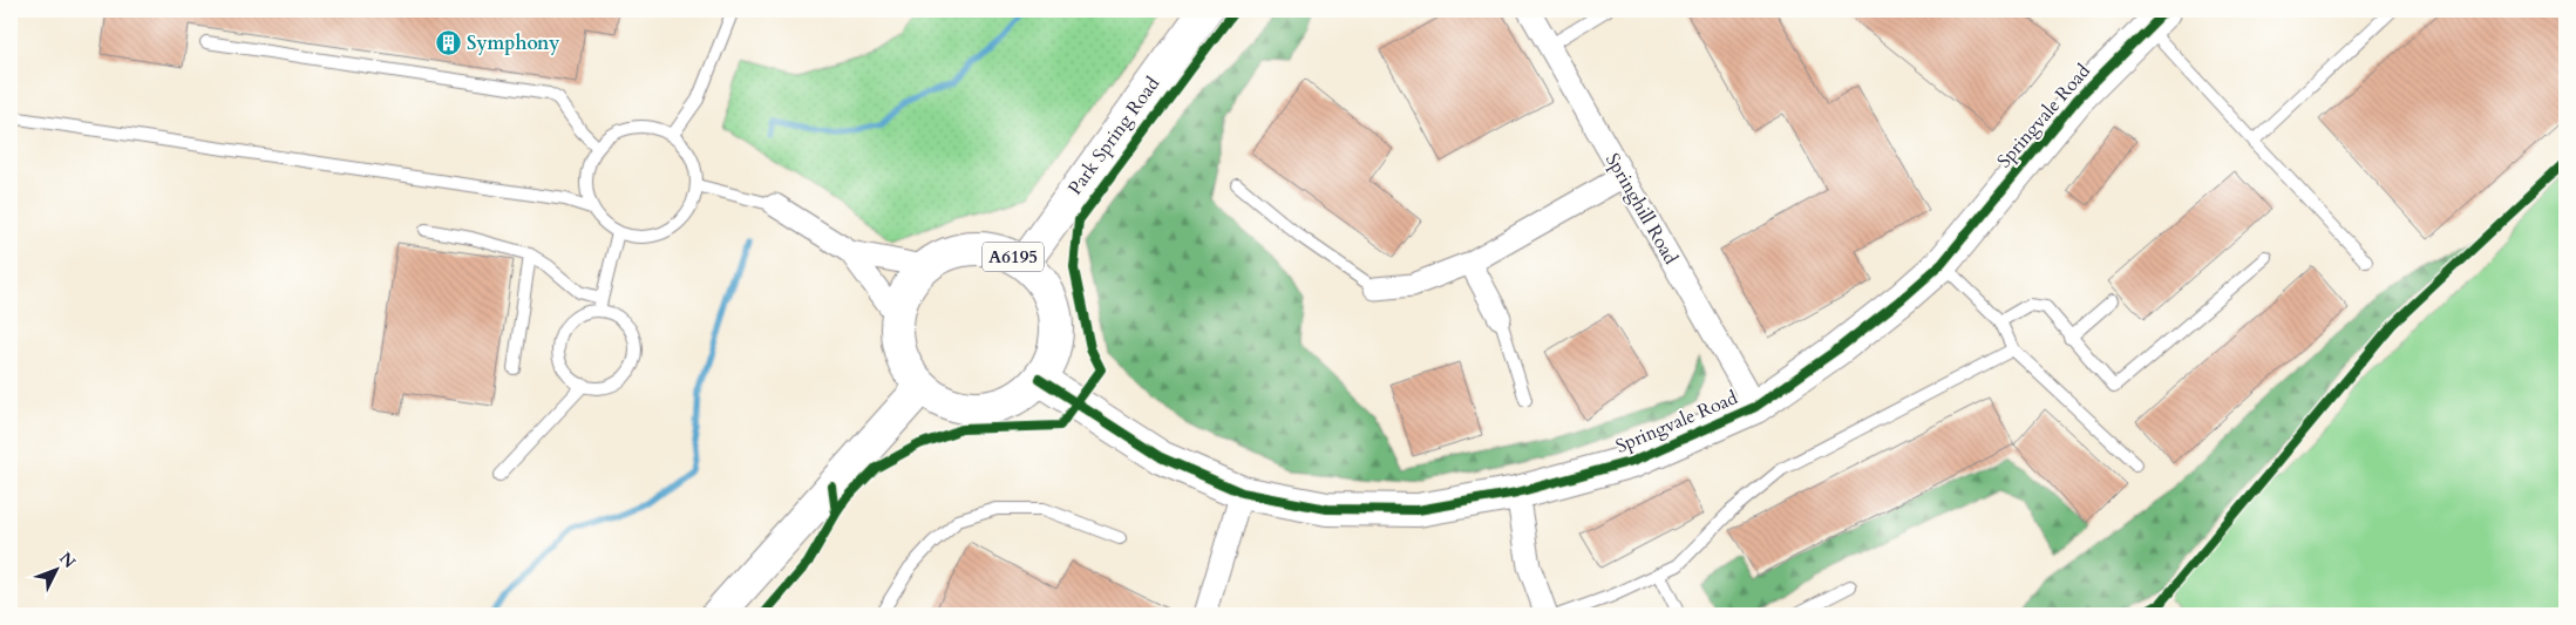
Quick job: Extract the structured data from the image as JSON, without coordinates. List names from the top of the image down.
{
  "streets": {
    "street": [
      "Springvale Road",
      "Park Spring Road",
      "Springhill Road",
      "A6195"
    ]
  },
  "crossings": [
    ["Springvale Road", "Park Spring Road"],
    ["Springvale Road", "Springhill Road"],
    ["Springvale Road", "A6195"],
    ["Park Spring Road", "A6195"]
  ],
  "places": {
    "building": ["Symphony"]
  },
  "north": "top right"
}
